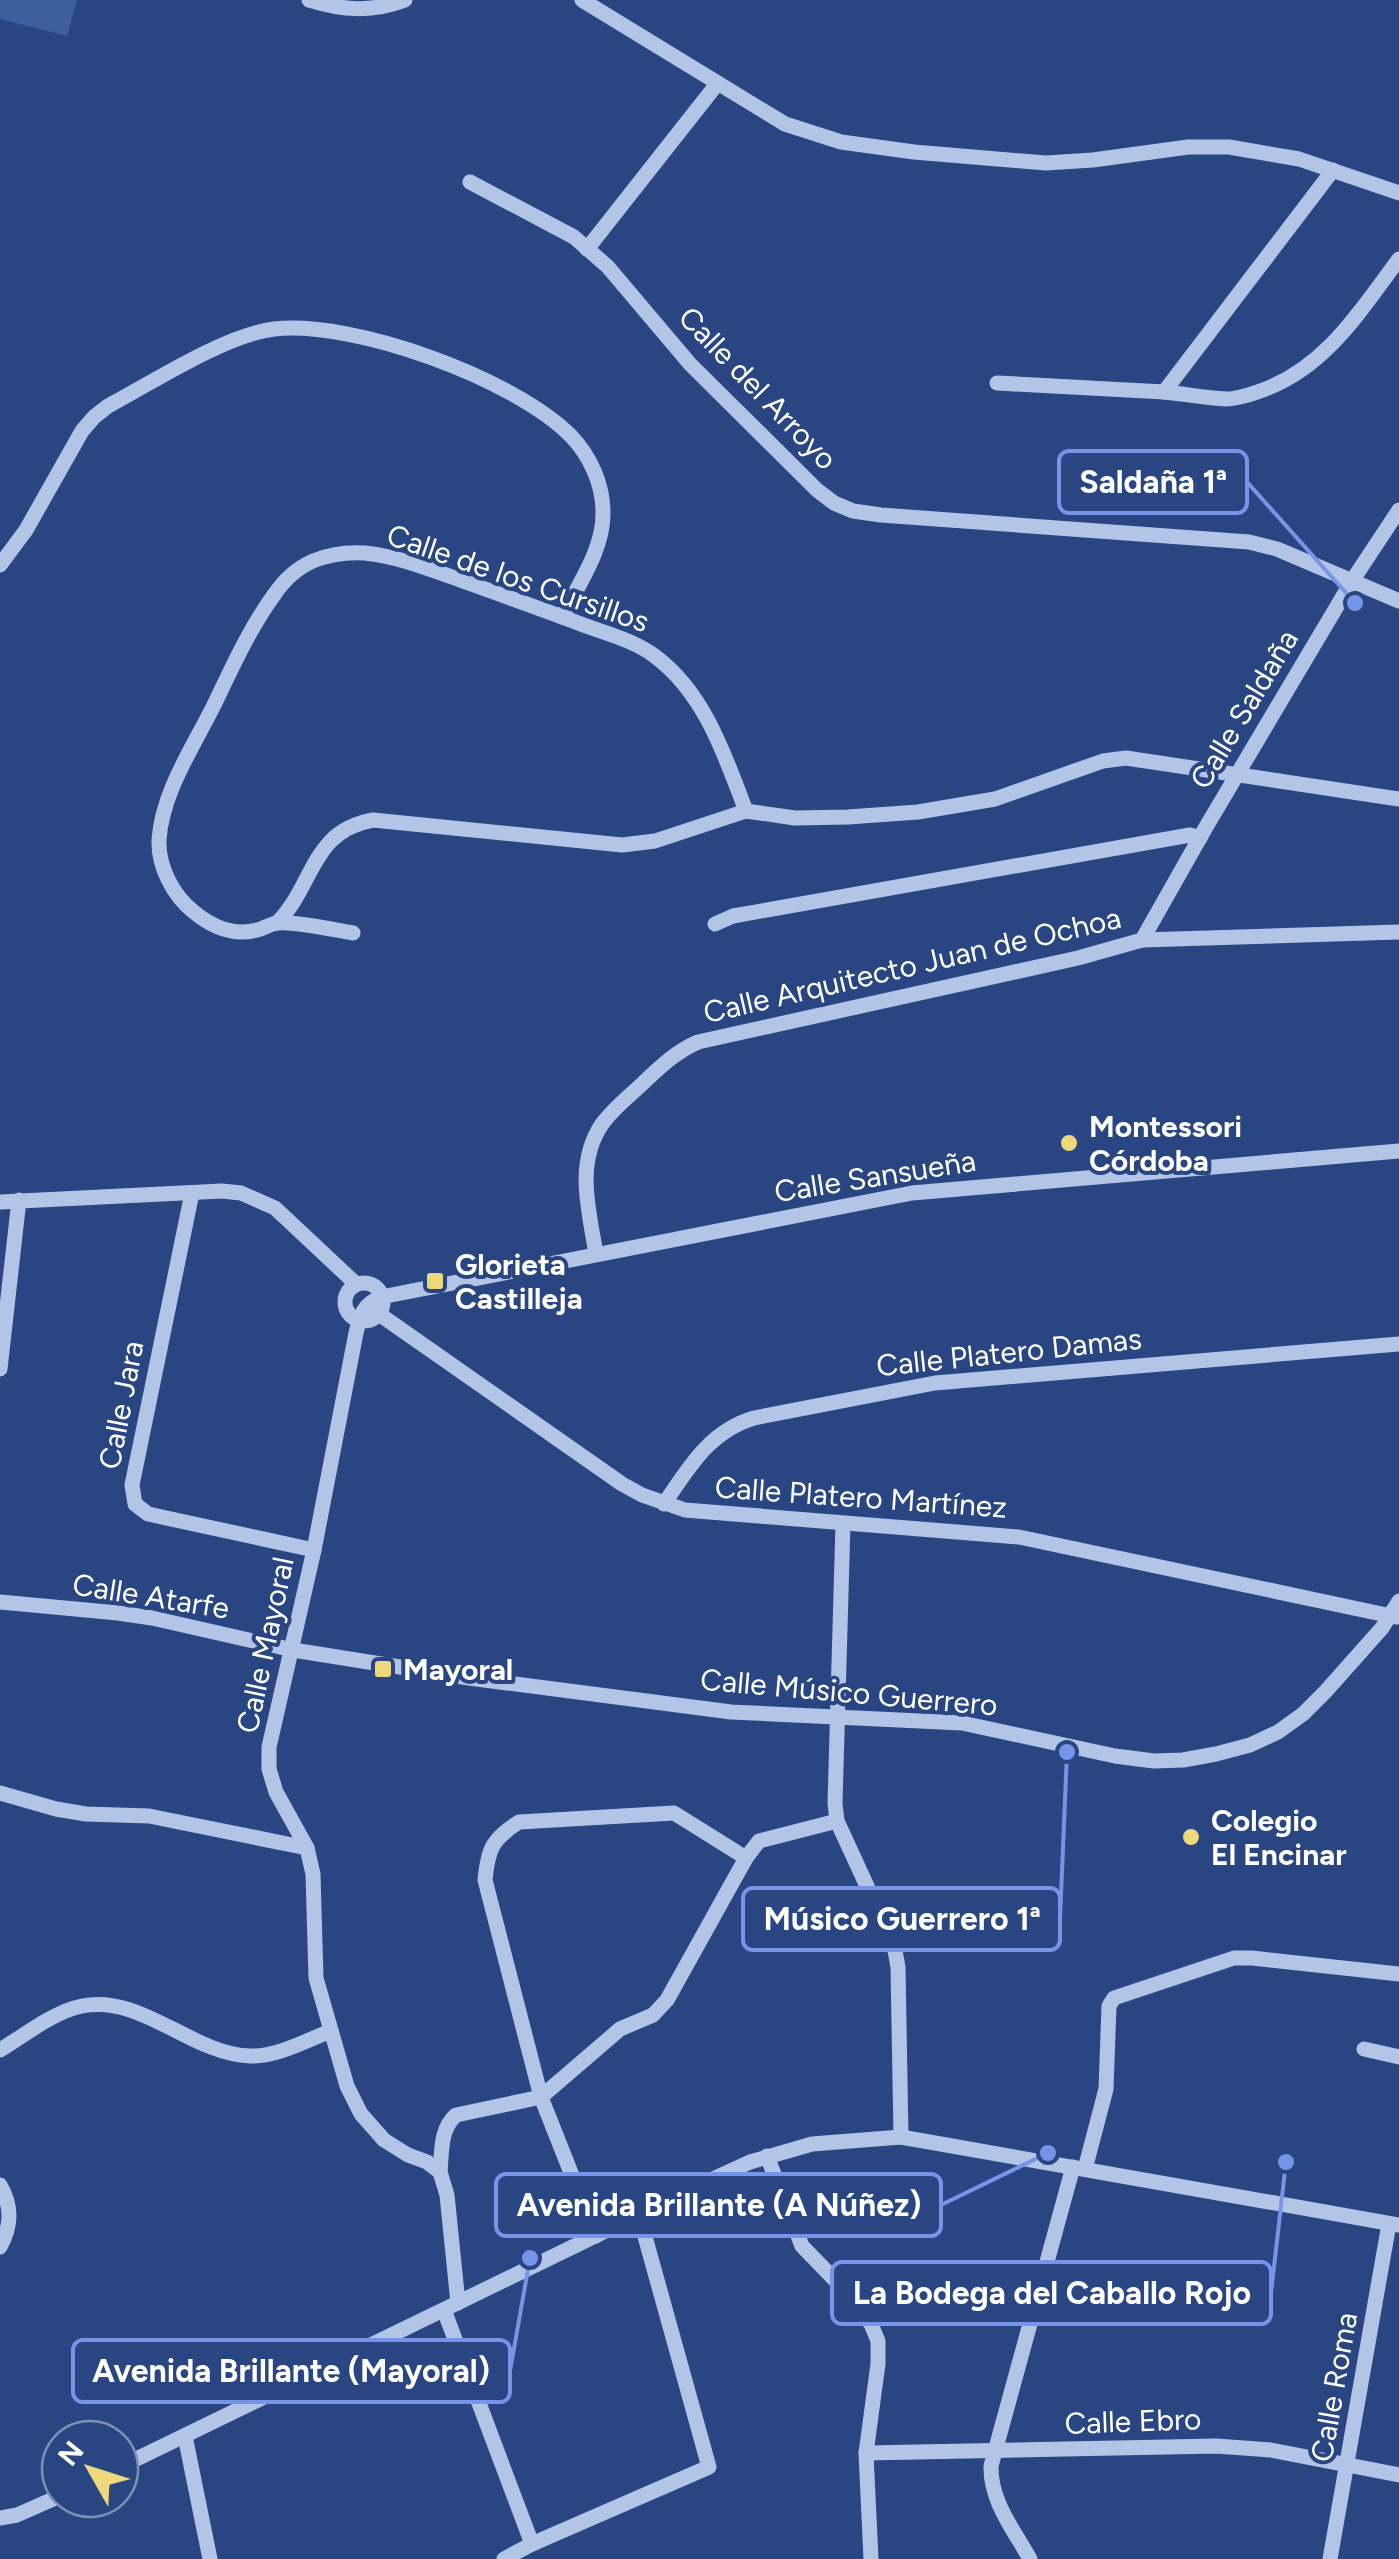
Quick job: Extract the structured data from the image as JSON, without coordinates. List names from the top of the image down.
{
  "streets": {
    "street": [
      "Calle del Arroyo",
      "Calle de los Cursillos",
      "Calle Saldaña",
      "Calle Arquitecto Juan de Ochoa",
      "Calle Sansueña",
      "Calle Platero Damas",
      "Calle Jara",
      "Calle Platero Martínez",
      "Calle Atarfe",
      "Calle Mayoral",
      "Calle Músico Guerrero",
      "Calle Roma",
      "Calle Ebro"
    ]
  },
  "crossings": [
    ["Calle del Arroyo", "Calle Saldaña"],
    ["Calle Saldaña", "Calle Arquitecto Juan de Ochoa"],
    ["Calle Arquitecto Juan de Ochoa", "Calle Sansueña"],
    ["Calle Sansueña", "Calle Platero Martínez"],
    ["Calle Sansueña", "Calle Mayoral"],
    ["Calle Platero Damas", "Calle Platero Martínez"],
    ["Calle Jara", "Calle Mayoral"],
    ["Calle Platero Martínez", "Calle Mayoral"],
    ["Calle Platero Martínez", "Calle Músico Guerrero"],
    ["Calle Atarfe", "Calle Mayoral"],
    ["Calle Atarfe", "Calle Músico Guerrero"],
    ["Calle Mayoral", "Calle Músico Guerrero"],
    ["Calle Roma", "Calle Ebro"]
  ],
  "places": {
    "other": [
      "Saldaña 1ª",
      "Montessori Córdoba",
      "Músico Guerrero 1ª",
      "Colegio El Encinar",
      "Avenida Brillante (A Núñez)",
      "La Bodega del Caballo Rojo",
      "Avenida Brillante (Mayoral)"
    ],
    "transit": ["Glorieta Castilleja", "Mayoral"]
  },
  "north": "top left"
}
